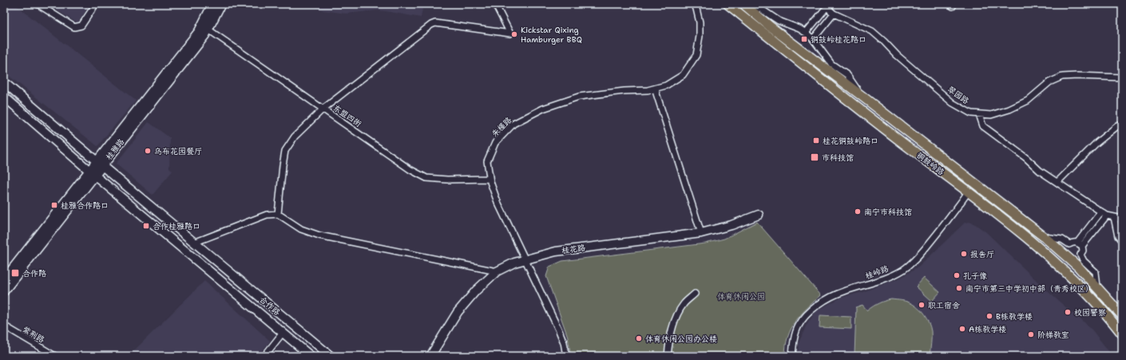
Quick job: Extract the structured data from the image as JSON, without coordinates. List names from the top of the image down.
{
  "streets": {
    "main road": ["铜鼓岭路"],
    "street": [
      "翠园路",
      "东盟四街",
      "朱槿路",
      "桂雅路",
      "桂花路",
      "桂岭路",
      "合作路",
      "紫荆路"
    ]
  },
  "crossings": [
    ["东盟四街", "朱槿路"],
    ["东盟四街", "桂雅路"],
    ["朱槿路", "桂花路"],
    ["桂雅路", "合作路"],
    ["铜鼓岭路", "桂岭路"]
  ],
  "parks": ["体育休闲公园"],
  "places": {
    "other": [
      "Kickstar Qixing Hamburger BBQ",
      "乌布花园餐厅",
      "南宁市科技馆",
      "报告厅",
      "孔子像",
      "南宁市第三中学初中部（青秀校区）",
      "职工宿舍",
      "校园警察",
      "B栋教学楼",
      "A栋教学楼",
      "阶梯教室",
      "体育休闲公园办公楼"
    ],
    "transit": [
      "铜鼓岭桂花路口",
      "桂花铜鼓岭路口",
      "市科技馆",
      "桂雅合作路口",
      "合作桂雅路口",
      "合作路"
    ]
  }
}
